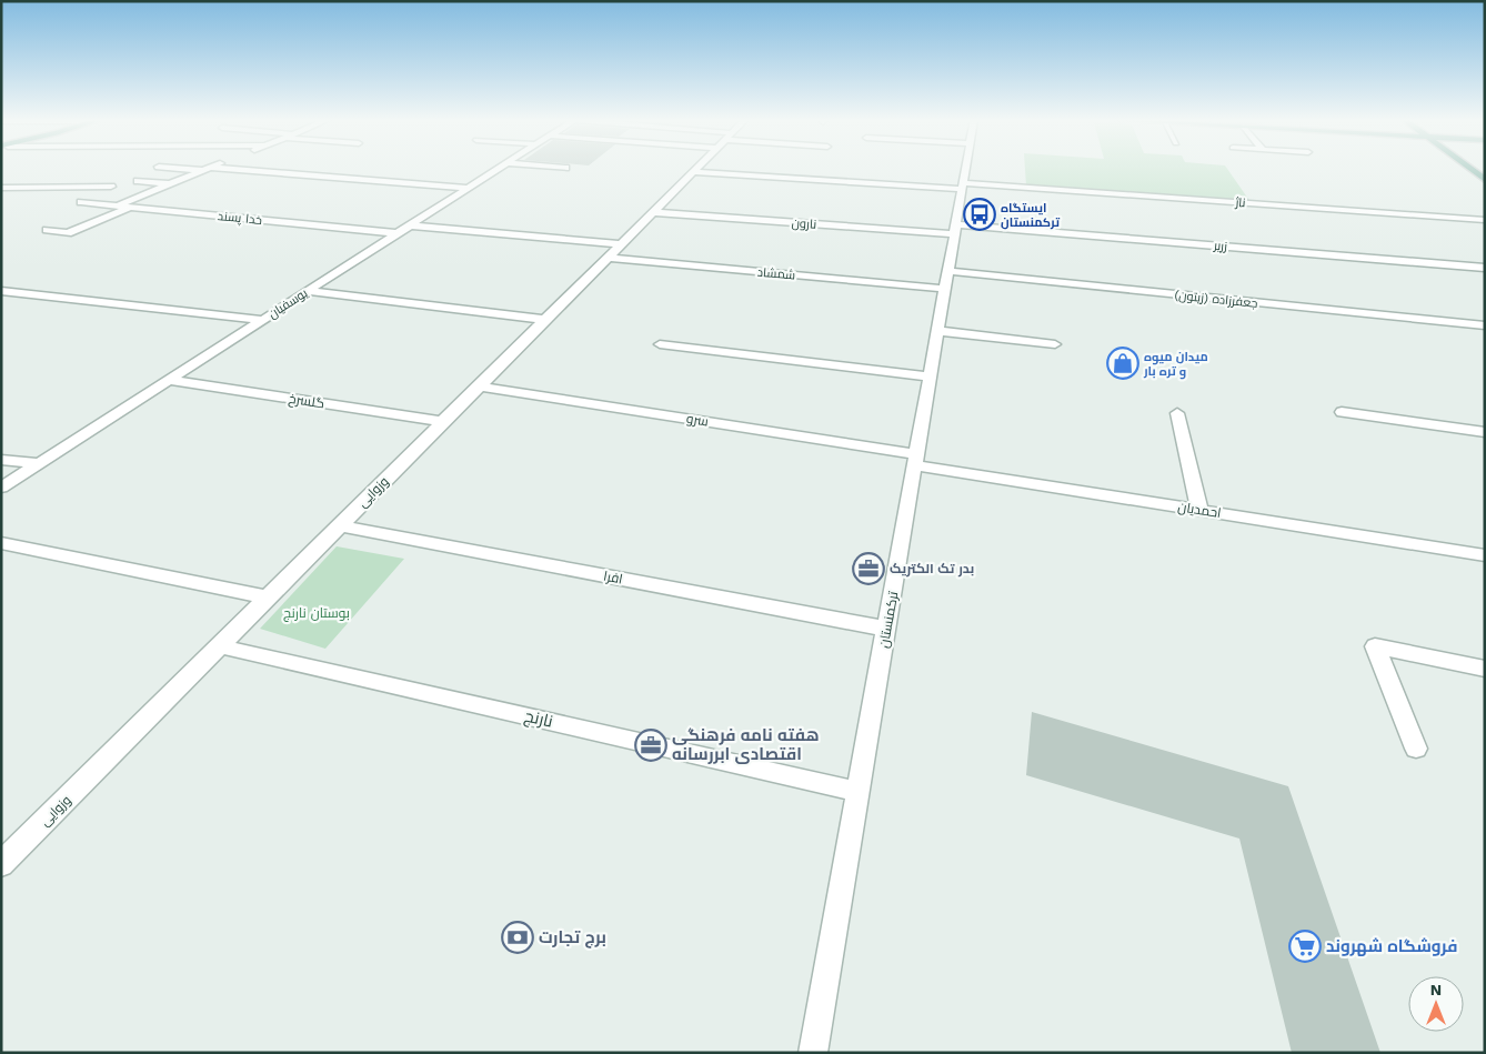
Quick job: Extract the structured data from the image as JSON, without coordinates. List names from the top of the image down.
{
  "streets": {
    "street": [
      "ناژ",
      "خدا پسند",
      "نارون",
      "زریر",
      "شمشاد",
      "جعفرزاده (زیتون)",
      "یوسفیان",
      "گلسرخ",
      "سرو",
      "وزوایی",
      "احمدیان",
      "افرا",
      "ترکمنستان",
      "نارنج"
    ]
  },
  "crossings": [
    ["ناژ", "وزوایی"],
    ["ناژ", "ترکمنستان"],
    ["خدا پسند", "یوسفیان"],
    ["نارون", "زریر"],
    ["نارون", "وزوایی"],
    ["نارون", "ترکمنستان"],
    ["زریر", "ترکمنستان"],
    ["شمشاد", "وزوایی"],
    ["شمشاد", "ترکمنستان"],
    ["جعفرزاده (زیتون)", "ترکمنستان"],
    ["یوسفیان", "گلسرخ"],
    ["گلسرخ", "وزوایی"],
    ["سرو", "وزوایی"],
    ["سرو", "احمدیان"],
    ["سرو", "ترکمنستان"],
    ["وزوایی", "افرا"],
    ["وزوایی", "نارنج"],
    ["احمدیان", "ترکمنستان"],
    ["افرا", "ترکمنستان"],
    ["ترکمنستان", "نارنج"]
  ],
  "parks": ["بوستان نارنج"],
  "places": {
    "bus stop": ["ایستگاه ترکمنستان"],
    "shop": ["میدان میوه و تره بار"],
    "office": ["بدر تک الکتریک", "هفته نامه فرهنگی اقتصادی ابررسانه"],
    "bank": ["برج تجارت"],
    "supermarket": ["فروشگاه شهروند"]
  },
  "north": "top"
}
